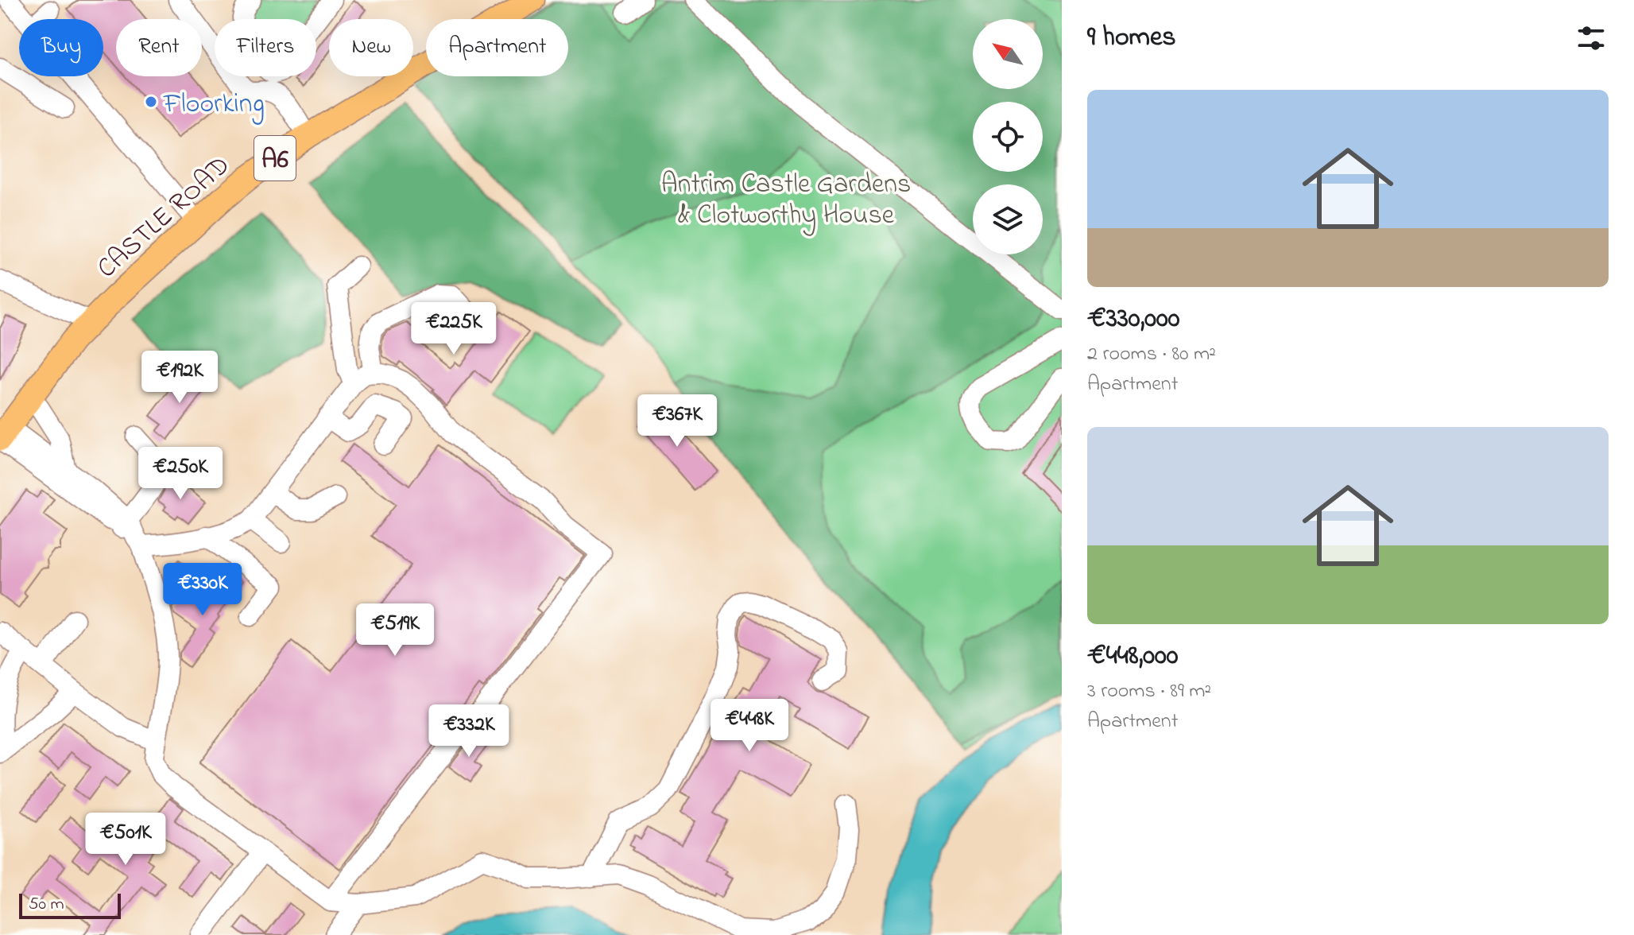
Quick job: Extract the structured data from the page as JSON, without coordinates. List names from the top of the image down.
{
  "streets": {
    "main road": ["A6", "CASTLE ROAD"]
  },
  "parks": ["Antrim Castle Gardens & Clotworthy House"],
  "places": ["Floorking"],
  "scale_bar": "50 m",
  "north": "top left",
  "page": {
    "heading": "9 homes",
    "chip": [
      "Buy",
      "Rent",
      "Filters",
      "New",
      "Apartment"
    ],
    "list": [
      {
        "name": "€330,000",
        "note": "2 rooms · 80 m² · Apartment"
      },
      {
        "name": "€448,000",
        "note": "3 rooms · 89 m² · Apartment"
      }
    ],
    "price": [
      "€225K",
      "€192K",
      "€367K",
      "€250K",
      "€330K",
      "€519K",
      "€448K",
      "€332K",
      "€501K"
    ],
    "scale": "50 m"
  }
}
